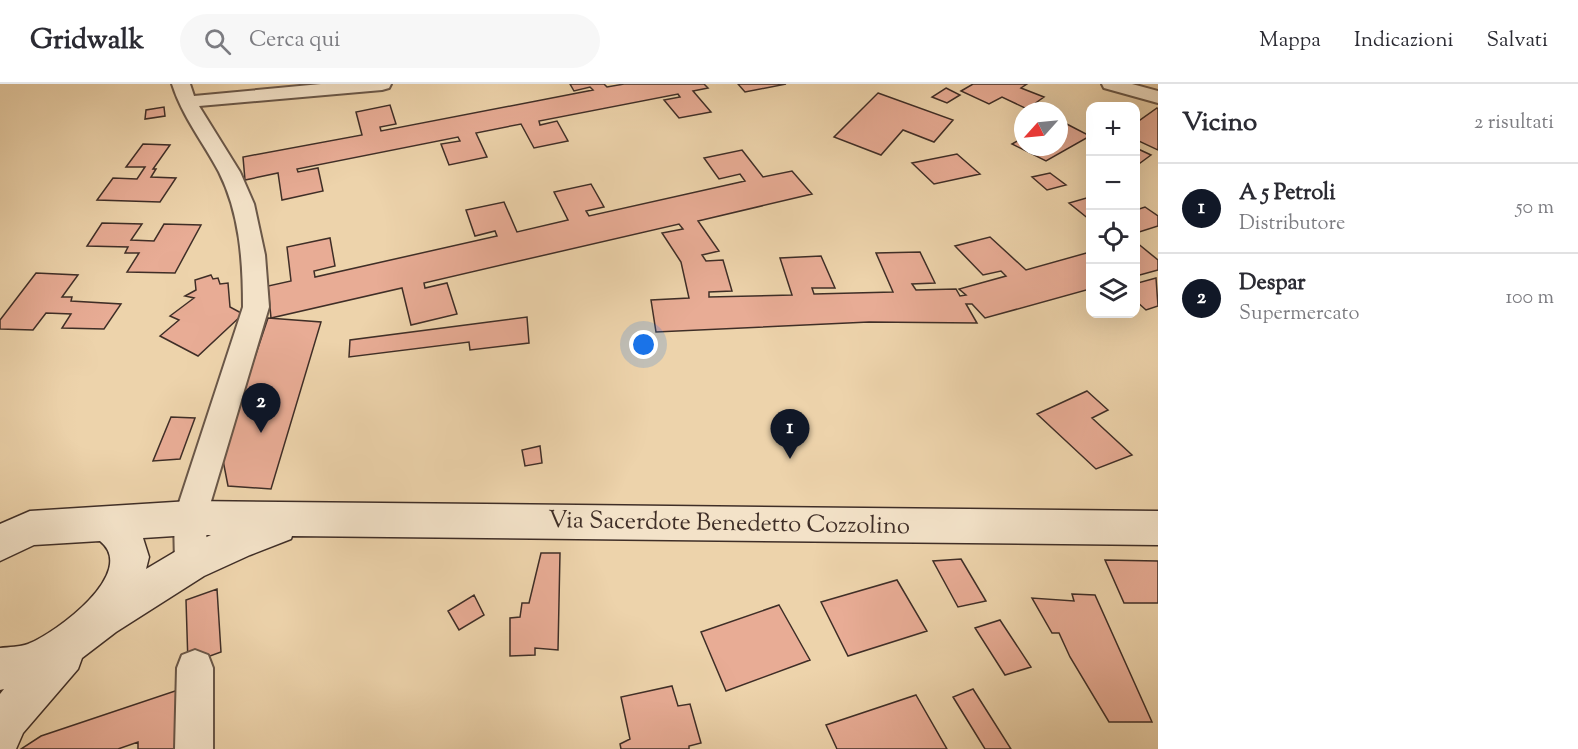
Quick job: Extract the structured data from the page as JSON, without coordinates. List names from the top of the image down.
{
  "streets": {
    "main road": ["Via Sacerdote Benedetto Cozzolino"]
  },
  "north": "bottom left",
  "page": {
    "header": "Gridwalk",
    "search": "Cerca qui",
    "nav": ["Mappa", "Indicazioni", "Salvati"],
    "heading": ["Vicino", "2 risultati"],
    "map_buttons": ["+", "−"],
    "list": [
      {
        "mark": "1",
        "name": "A 5 Petroli",
        "note": "Distributore",
        "value": "50 m"
      },
      {
        "mark": "2",
        "name": "Despar",
        "note": "Supermercato",
        "value": "100 m"
      }
    ],
    "pins": ["2", "1"]
  }
}
